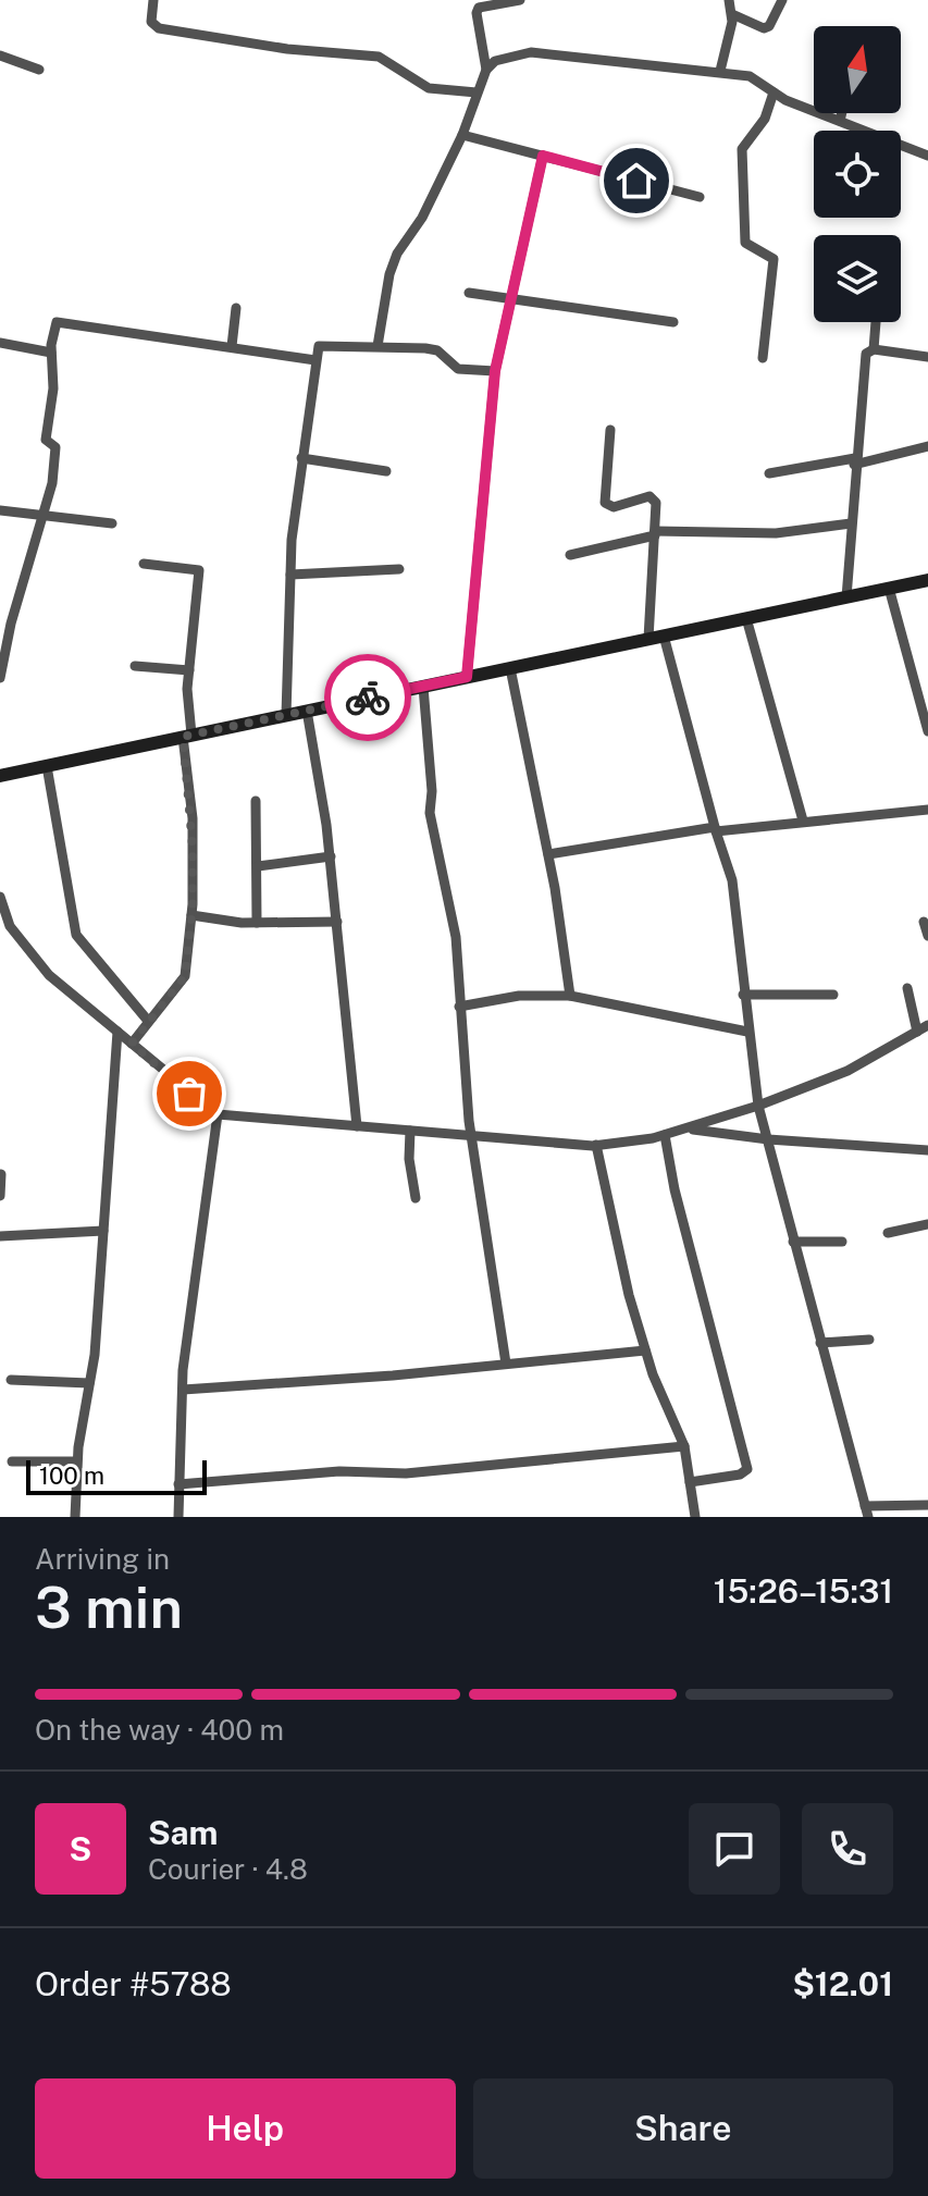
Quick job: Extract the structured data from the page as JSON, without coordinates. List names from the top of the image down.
{
  "scale_bar": "100 m",
  "north": "top",
  "page": {
    "scale": "100 m",
    "heading": ["3 min", "Arriving in", "15:26–15:31"],
    "panel": [
      "Sam",
      "Courier · 4.8",
      "Order #5788",
      "$12.01"
    ],
    "bar": "On the way · 400 m",
    "round": "S",
    "buttons": ["Help", "Share"]
  }
}
